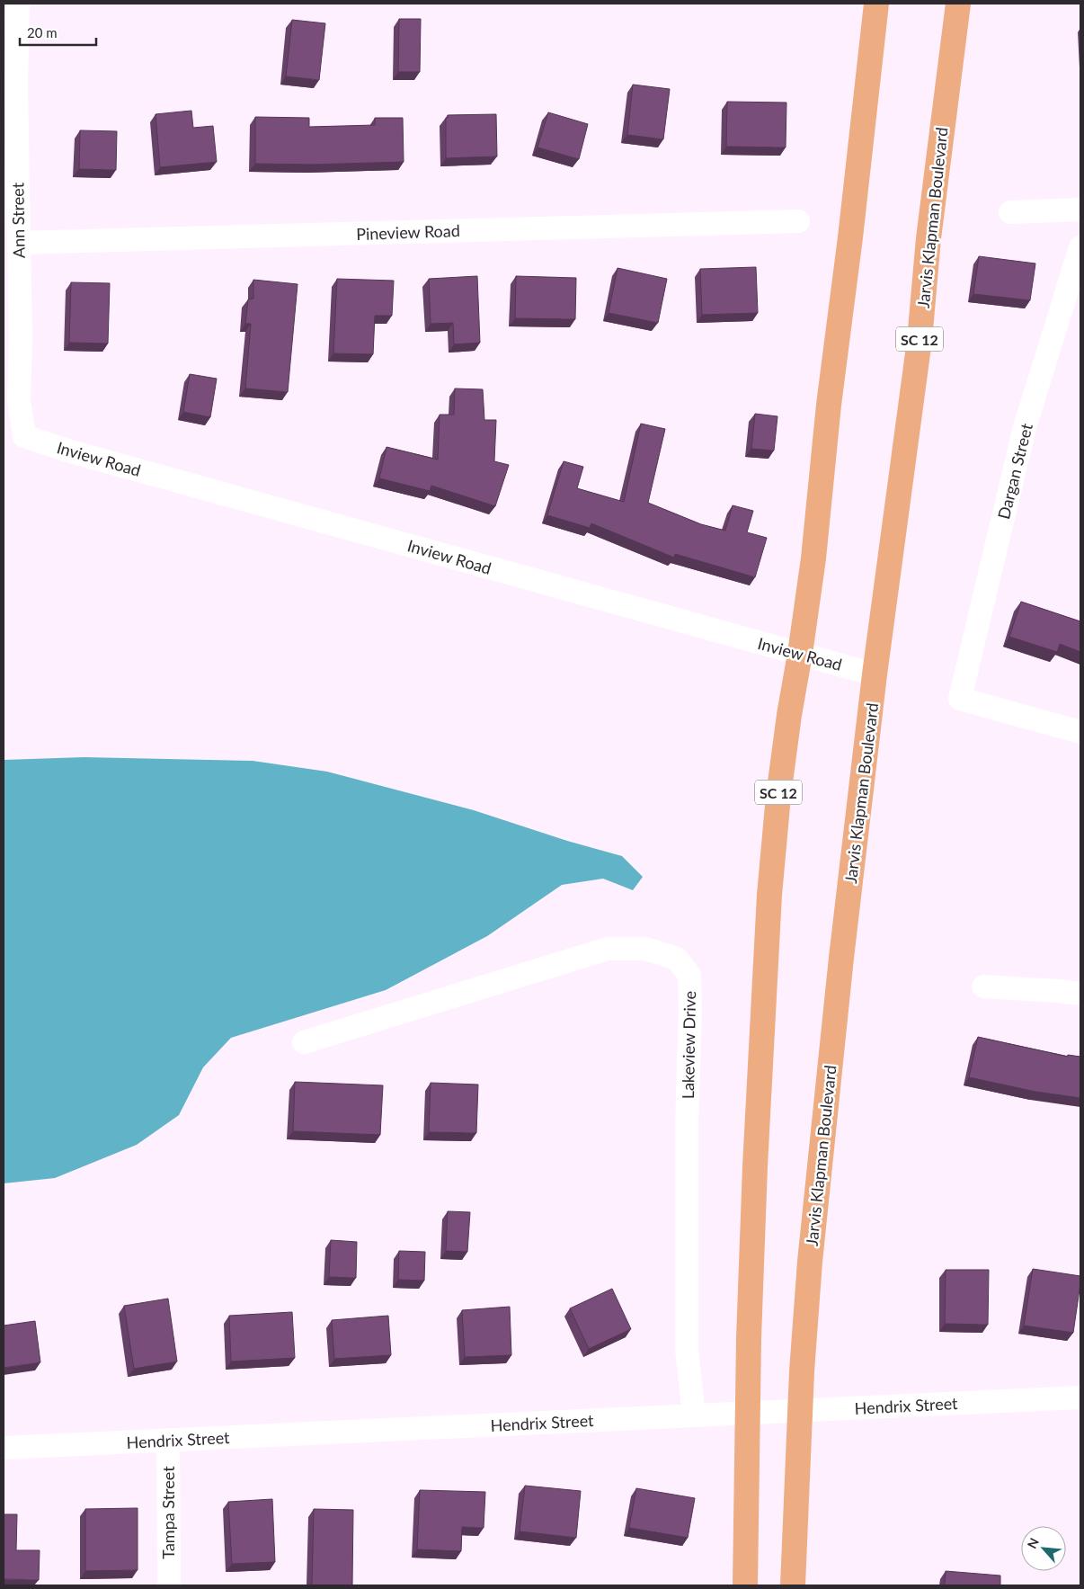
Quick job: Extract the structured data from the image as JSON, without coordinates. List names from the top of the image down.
{
  "streets": {
    "highway": ["Jarvis Klapman Boulevard", "SC 12"],
    "street": [
      "Ann Street",
      "Pineview Road",
      "Inview Road",
      "Dargan Street",
      "Lakeview Drive",
      "Hendrix Street",
      "Tampa Street"
    ]
  },
  "crossings": [
    ["Jarvis Klapman Boulevard", "Inview Road"],
    ["Jarvis Klapman Boulevard", "Hendrix Street"],
    ["Ann Street", "Pineview Road"],
    ["Ann Street", "Inview Road"],
    ["SC 12", "Inview Road"],
    ["SC 12", "Hendrix Street"],
    ["Lakeview Drive", "Hendrix Street"],
    ["Hendrix Street", "Tampa Street"]
  ],
  "scale_bar": "20 m",
  "north": "top left"
}
